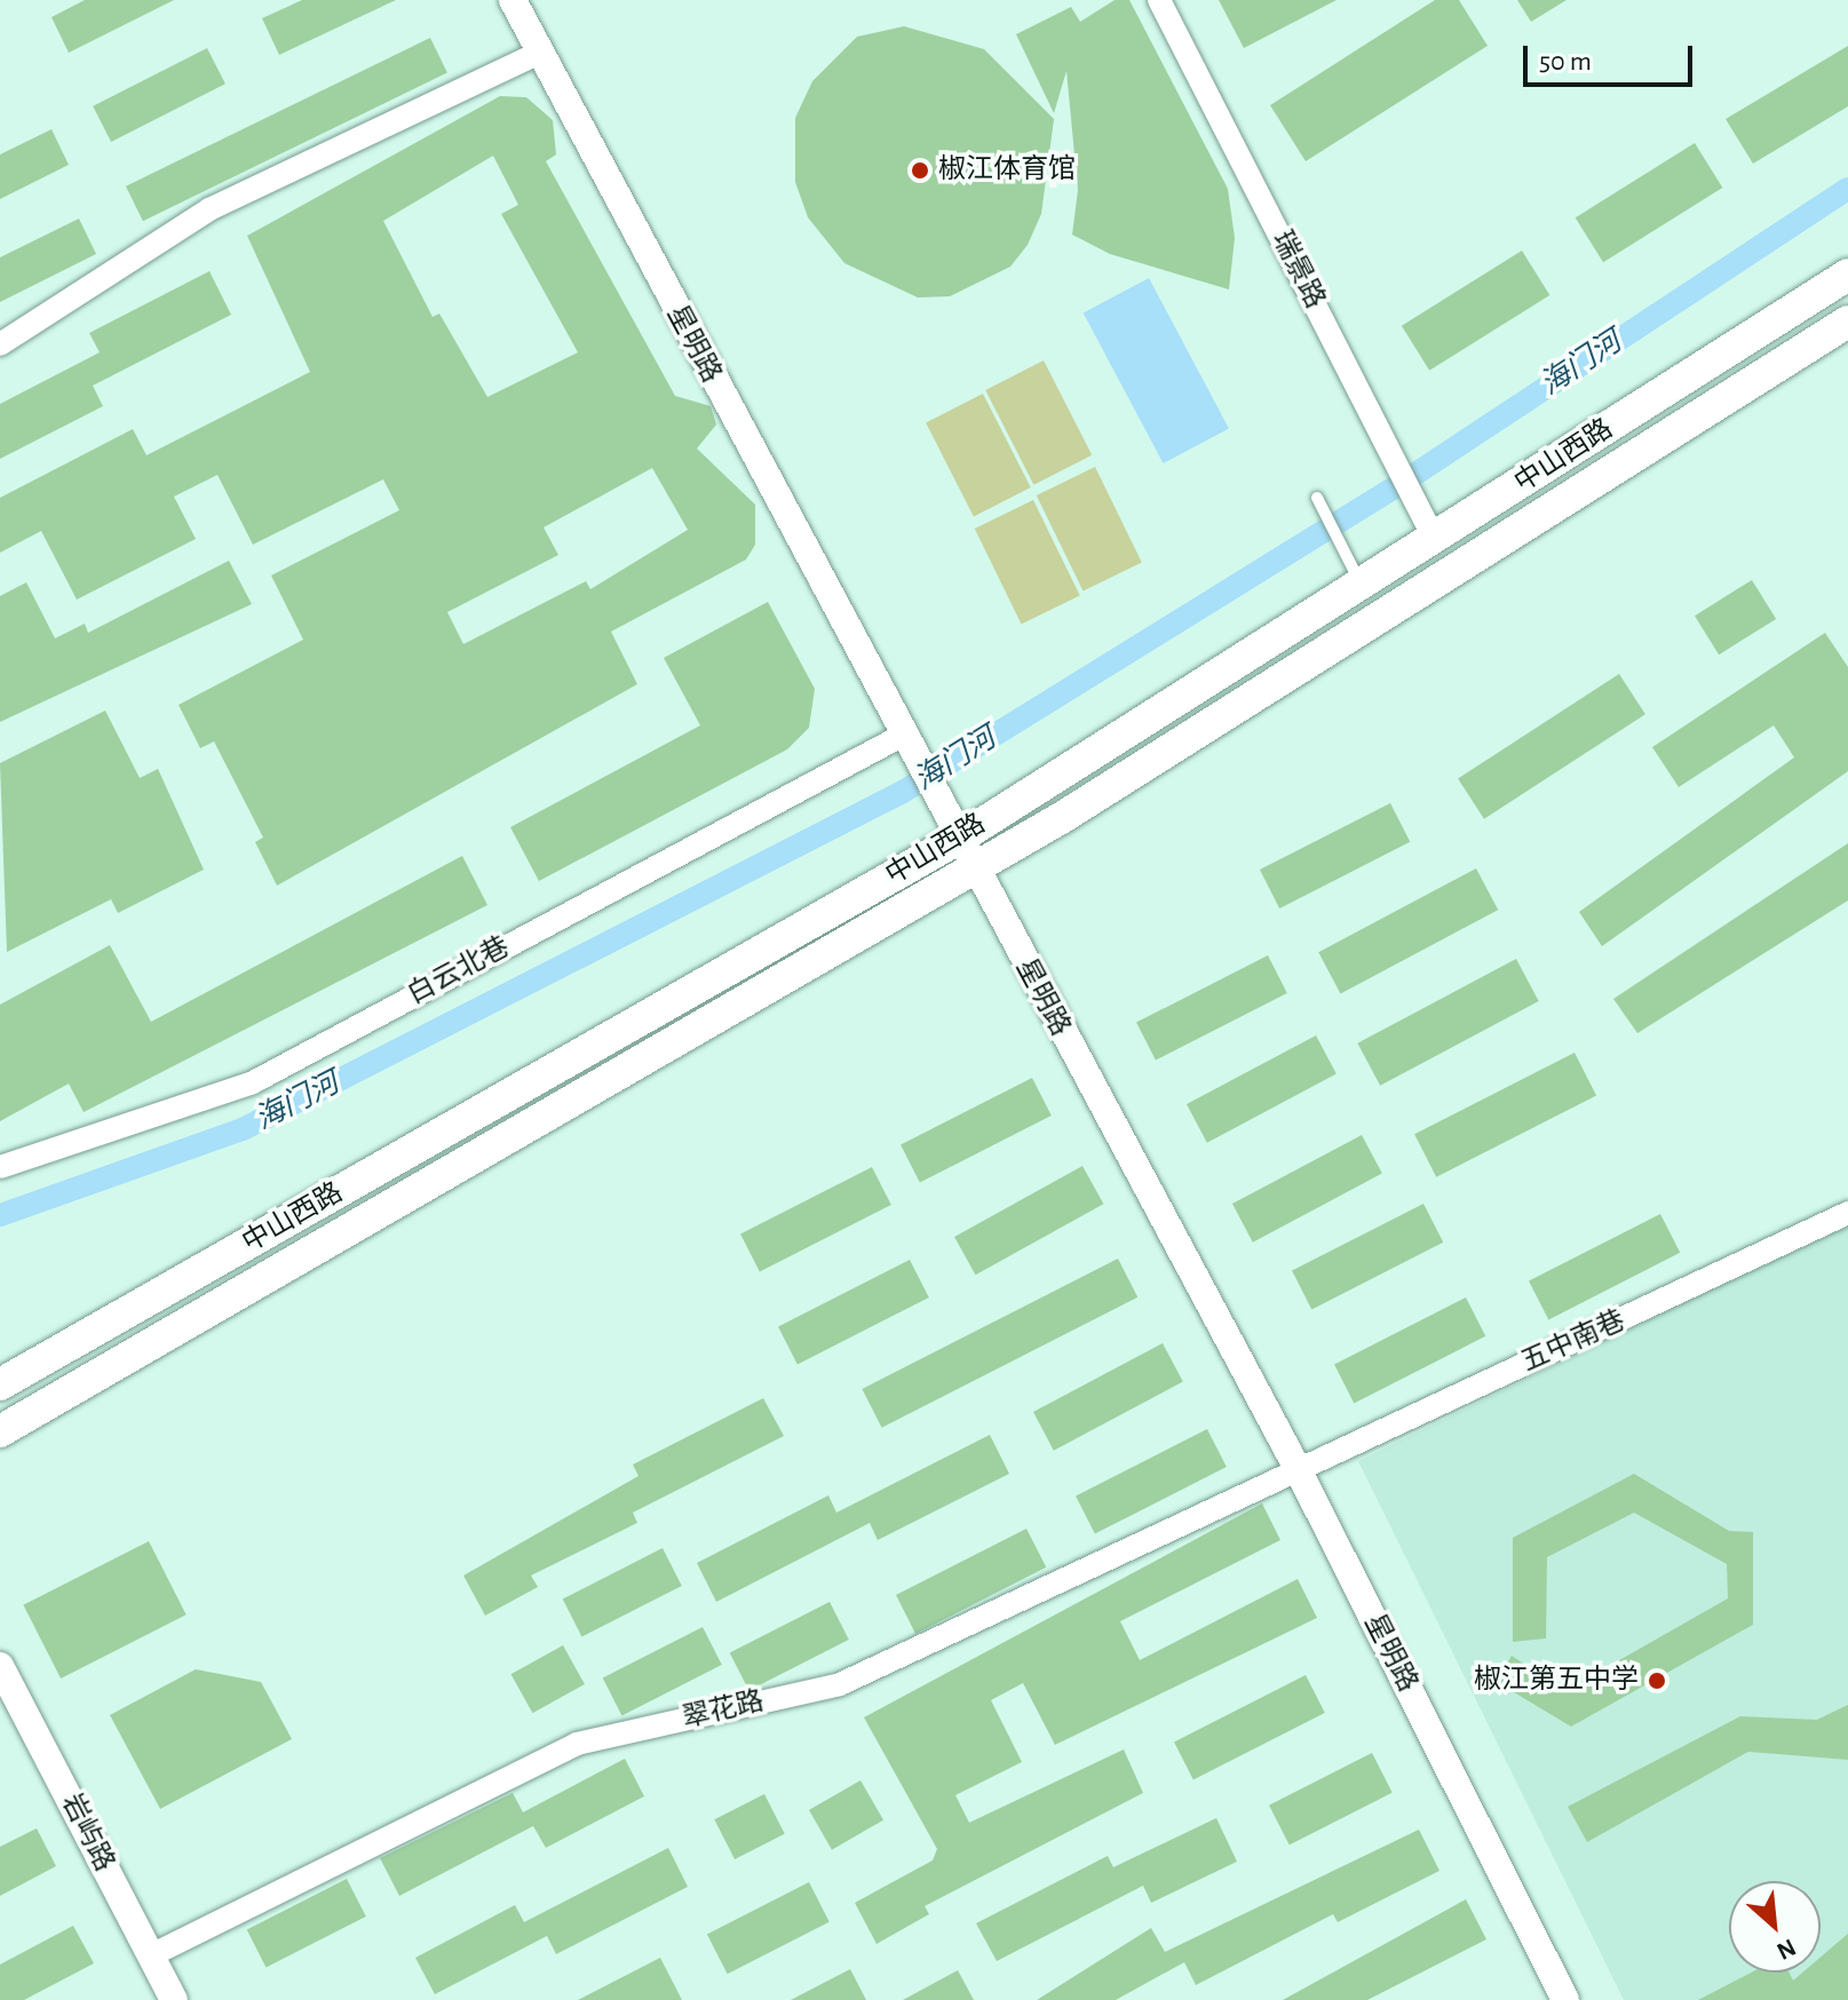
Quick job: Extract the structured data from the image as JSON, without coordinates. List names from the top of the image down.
{
  "streets": {
    "main road": ["中山西路"],
    "street": [
      "瑞景路",
      "星明路",
      "白云北巷",
      "五中南巷",
      "翠花路",
      "岩屿路"
    ]
  },
  "crossings": [
    ["瑞景路", "中山西路"],
    ["星明路", "中山西路"],
    ["星明路", "白云北巷"],
    ["星明路", "五中南巷"],
    ["星明路", "翠花路"],
    ["五中南巷", "翠花路"],
    ["翠花路", "岩屿路"]
  ],
  "water": ["海门河"],
  "places": ["椒江体育馆", "椒江第五中学"],
  "scale_bar": "50 m",
  "north": "bottom right"
}
